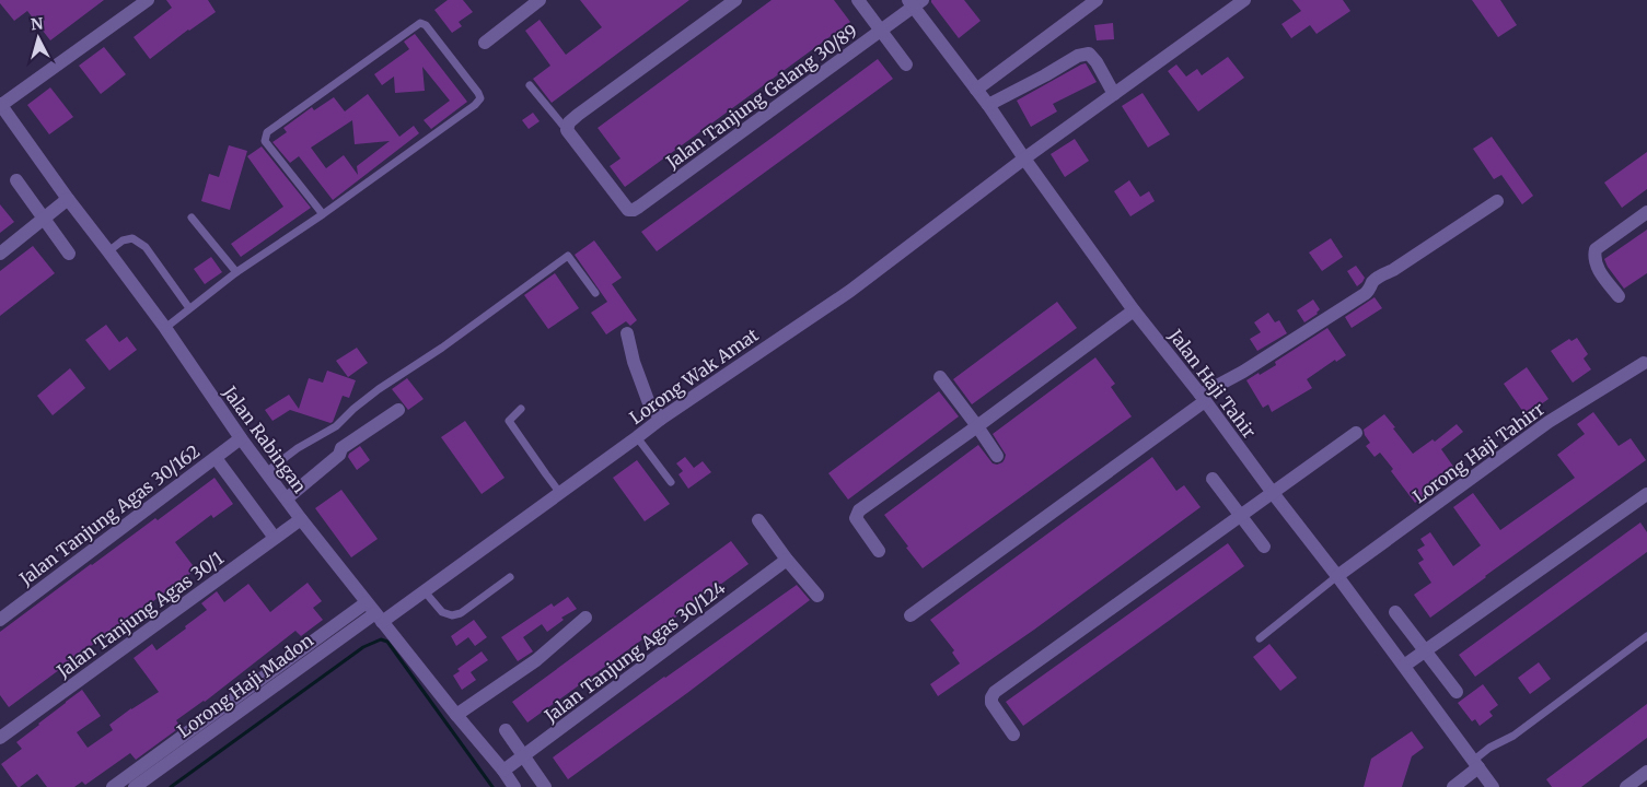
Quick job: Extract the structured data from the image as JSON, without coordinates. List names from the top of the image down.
{
  "streets": {
    "street": [
      "Jalan Tanjung Gelang 30/89",
      "Lorong Wak Amat",
      "Jalan Haji Tahir",
      "Jalan Rabingan",
      "Lorong Haji Tahirr",
      "Jalan Tanjung Agas 30/162",
      "Jalan Tanjung Agas 30/1",
      "Jalan Tanjung Agas 30/124",
      "Lorong Haji Madon"
    ]
  },
  "crossings": [
    ["Jalan Tanjung Gelang 30/89", "Jalan Haji Tahir"],
    ["Lorong Wak Amat", "Jalan Haji Tahir"],
    ["Lorong Wak Amat", "Jalan Rabingan"],
    ["Lorong Wak Amat", "Lorong Haji Madon"],
    ["Jalan Haji Tahir", "Lorong Haji Tahirr"],
    ["Jalan Rabingan", "Jalan Tanjung Agas 30/162"],
    ["Jalan Rabingan", "Jalan Tanjung Agas 30/1"],
    ["Jalan Rabingan", "Jalan Tanjung Agas 30/124"],
    ["Jalan Rabingan", "Lorong Haji Madon"]
  ],
  "north": "top"
}
